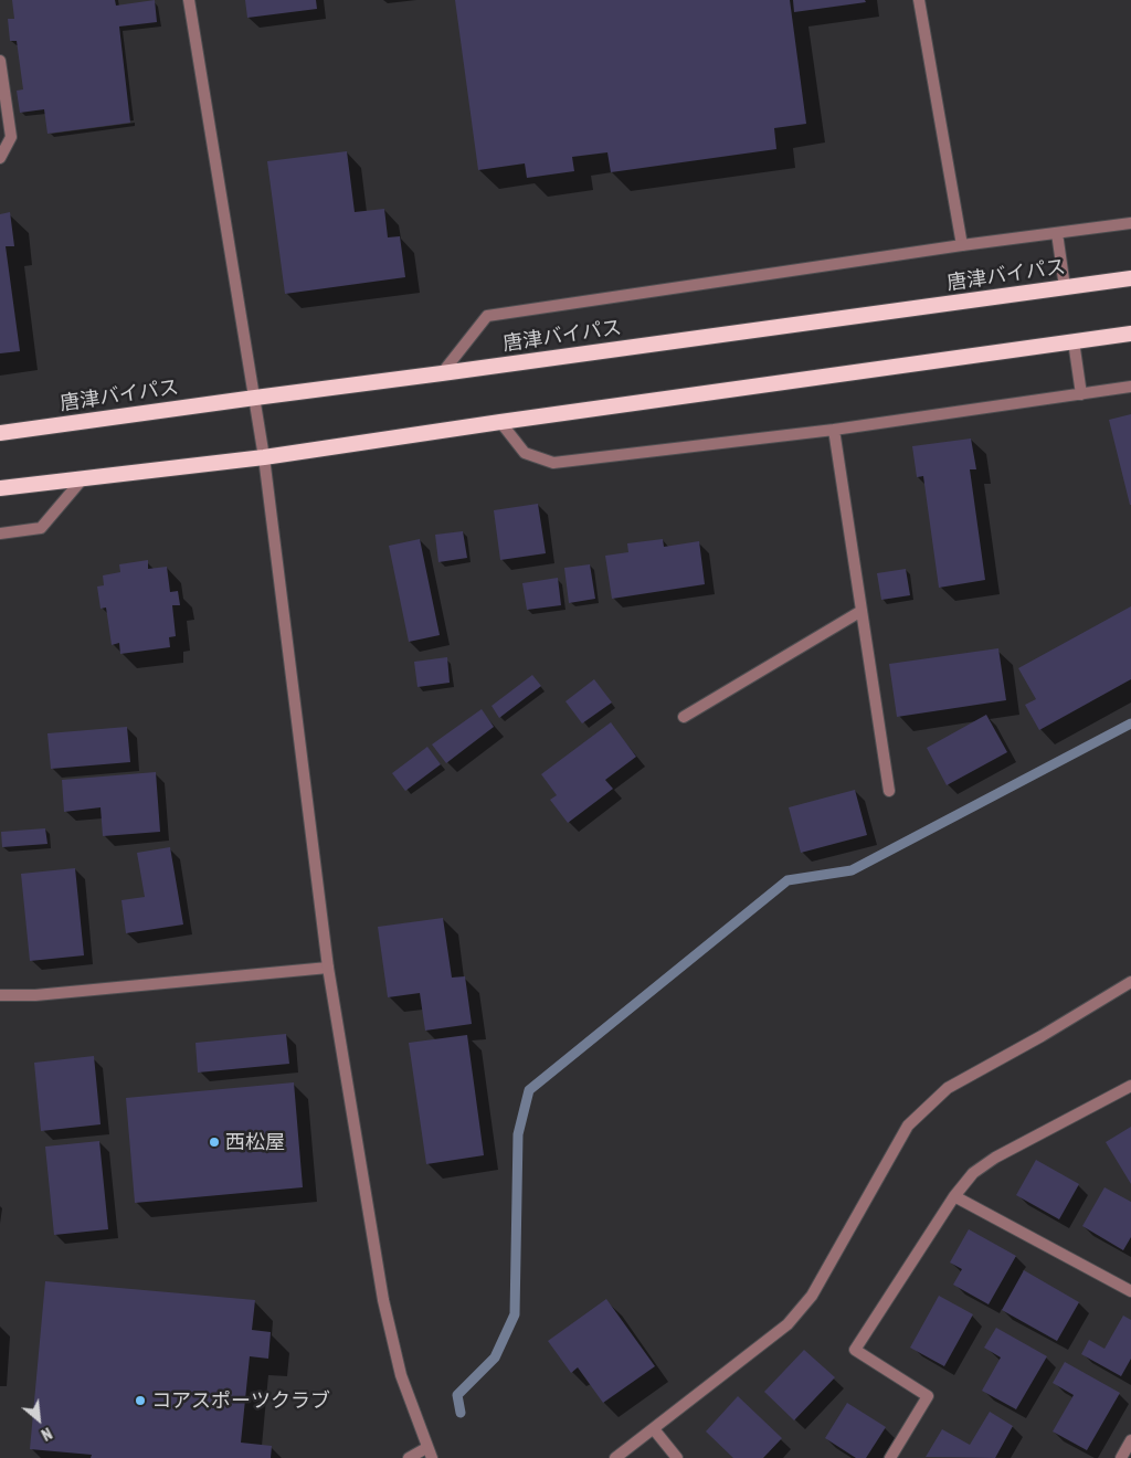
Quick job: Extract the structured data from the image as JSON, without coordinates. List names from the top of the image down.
{
  "streets": {
    "highway": ["唐津バイパス"]
  },
  "places": ["西松屋", "コアスポーツクラブ"],
  "north": "bottom right"
}
